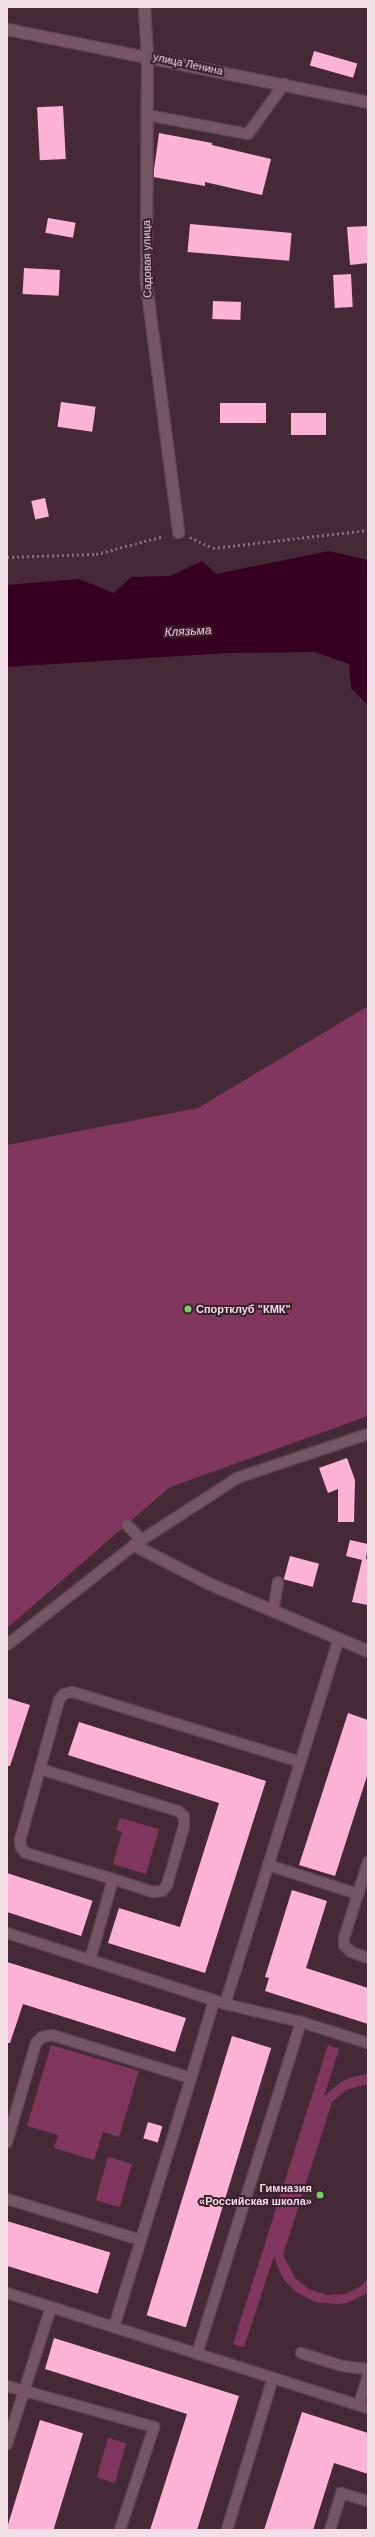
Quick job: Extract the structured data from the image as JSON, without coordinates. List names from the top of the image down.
{
  "streets": {
    "street": ["улица Ленина", "Садовая улица"]
  },
  "crossings": [
    ["улица Ленина", "Садовая улица"]
  ],
  "water": ["Клязьма"],
  "places": ["Спортклуб \"КМК\"", "Гимназия «Российская школа»"]
}
